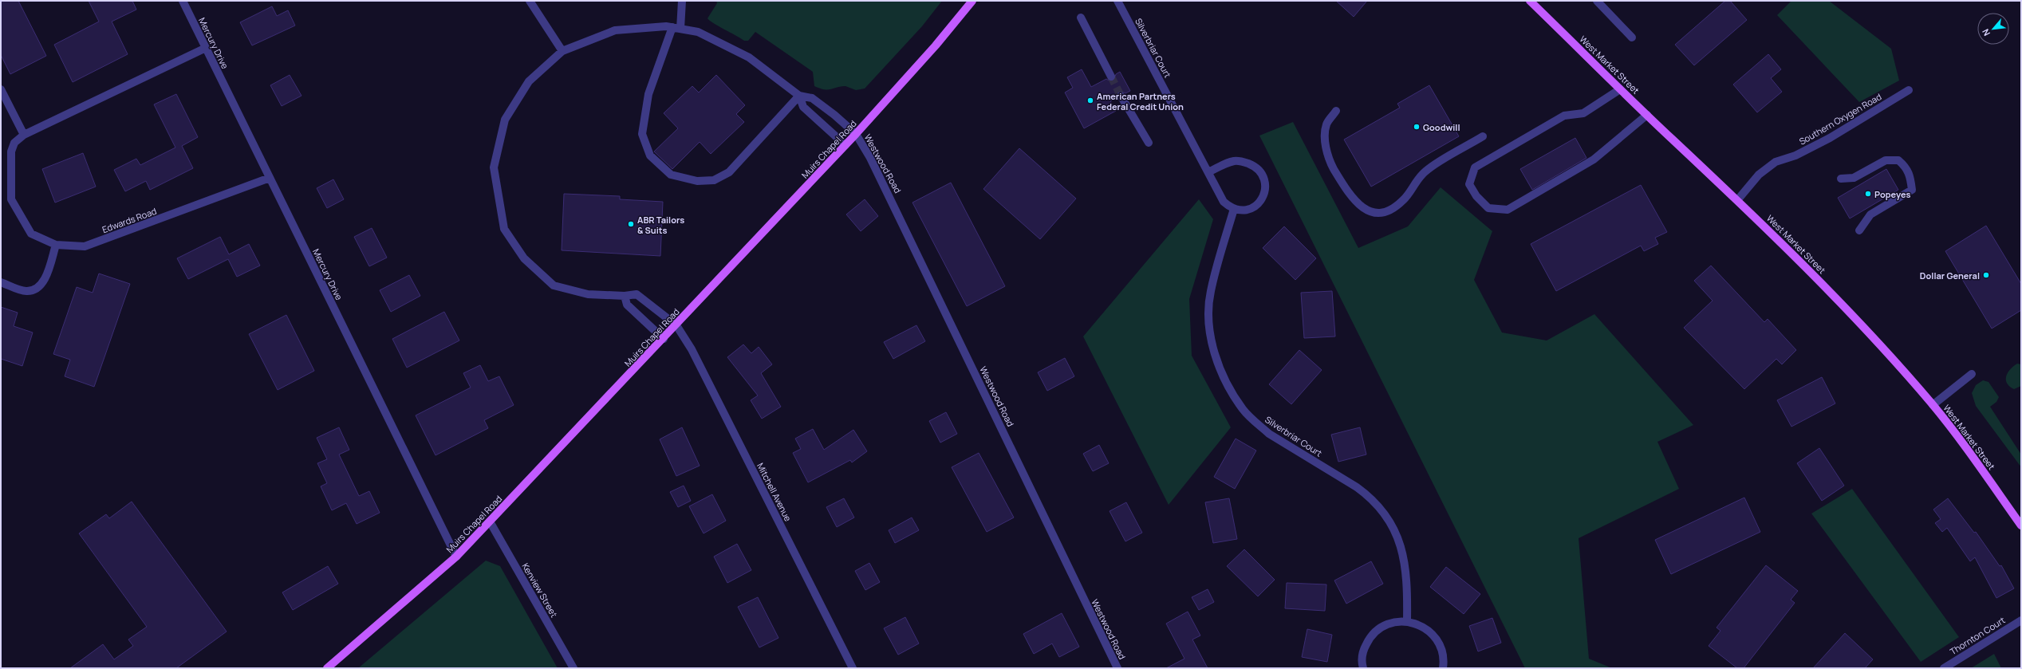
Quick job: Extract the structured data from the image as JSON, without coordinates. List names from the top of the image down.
{
  "streets": {
    "main road": ["West Market Street", "Muirs Chapel Road"],
    "street": [
      "Mercury Drive",
      "Silverbriar Court",
      "Southern Oxygen Road",
      "Westwood Road",
      "Edwards Road",
      "Mitchell Avenue",
      "Kenview Street",
      "Thornton Court"
    ]
  },
  "crossings": [
    ["Mercury Drive", "Muirs Chapel Road"],
    ["Mercury Drive", "Edwards Road"],
    ["West Market Street", "Southern Oxygen Road"],
    ["Muirs Chapel Road", "Westwood Road"],
    ["Muirs Chapel Road", "Mitchell Avenue"],
    ["Muirs Chapel Road", "Kenview Street"]
  ],
  "places": [
    "American Partners Federal Credit Union",
    "Goodwill",
    "Popeyes",
    "ABR Tailors & Suits",
    "Dollar General"
  ],
  "north": "bottom left"
}
